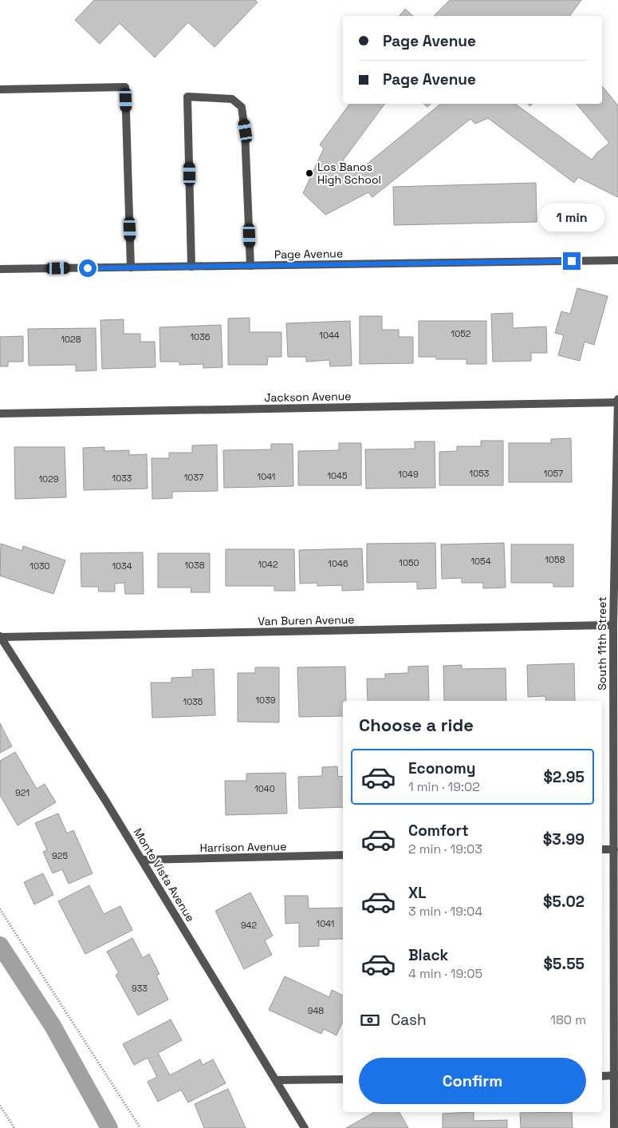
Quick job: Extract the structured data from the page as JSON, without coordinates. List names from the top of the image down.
{
  "streets": {
    "street": [
      "Page Avenue",
      "Jackson Avenue",
      "Van Buren Avenue",
      "South 11th Street",
      "Harrison Avenue",
      "Monte Vista Avenue"
    ]
  },
  "crossings": [
    ["Jackson Avenue", "South 11th Street"],
    ["Van Buren Avenue", "South 11th Street"],
    ["Van Buren Avenue", "Monte Vista Avenue"],
    ["Harrison Avenue", "Monte Vista Avenue"]
  ],
  "places": ["Los Banos High School"],
  "house_numbers": [
    "1052",
    "1044",
    "1036",
    "1028",
    "1053",
    "1057",
    "1049",
    "1045",
    "1041",
    "1037",
    "1033",
    "1029",
    "1058",
    "1054",
    "1050",
    "1046",
    "1042",
    "1038",
    "1030",
    "1034",
    "1039",
    "1035",
    "1040",
    "921",
    "925",
    "1041",
    "942",
    "933",
    "948"
  ],
  "page": {
    "banner": ["Page Avenue", "Page Avenue"],
    "bubble": "1 min",
    "heading": "Choose a ride",
    "list": [
      {
        "name": "Economy",
        "note": "1 min · 19:02",
        "value": "$2.95"
      },
      {
        "name": "Comfort",
        "note": "2 min · 19:03",
        "value": "$3.99"
      },
      {
        "name": "XL",
        "note": "3 min · 19:04",
        "value": "$5.02"
      },
      {
        "name": "Black",
        "note": "4 min · 19:05",
        "value": "$5.55"
      }
    ],
    "pay": ["Cash", "180 m"],
    "buttons": "Confirm"
  }
}
